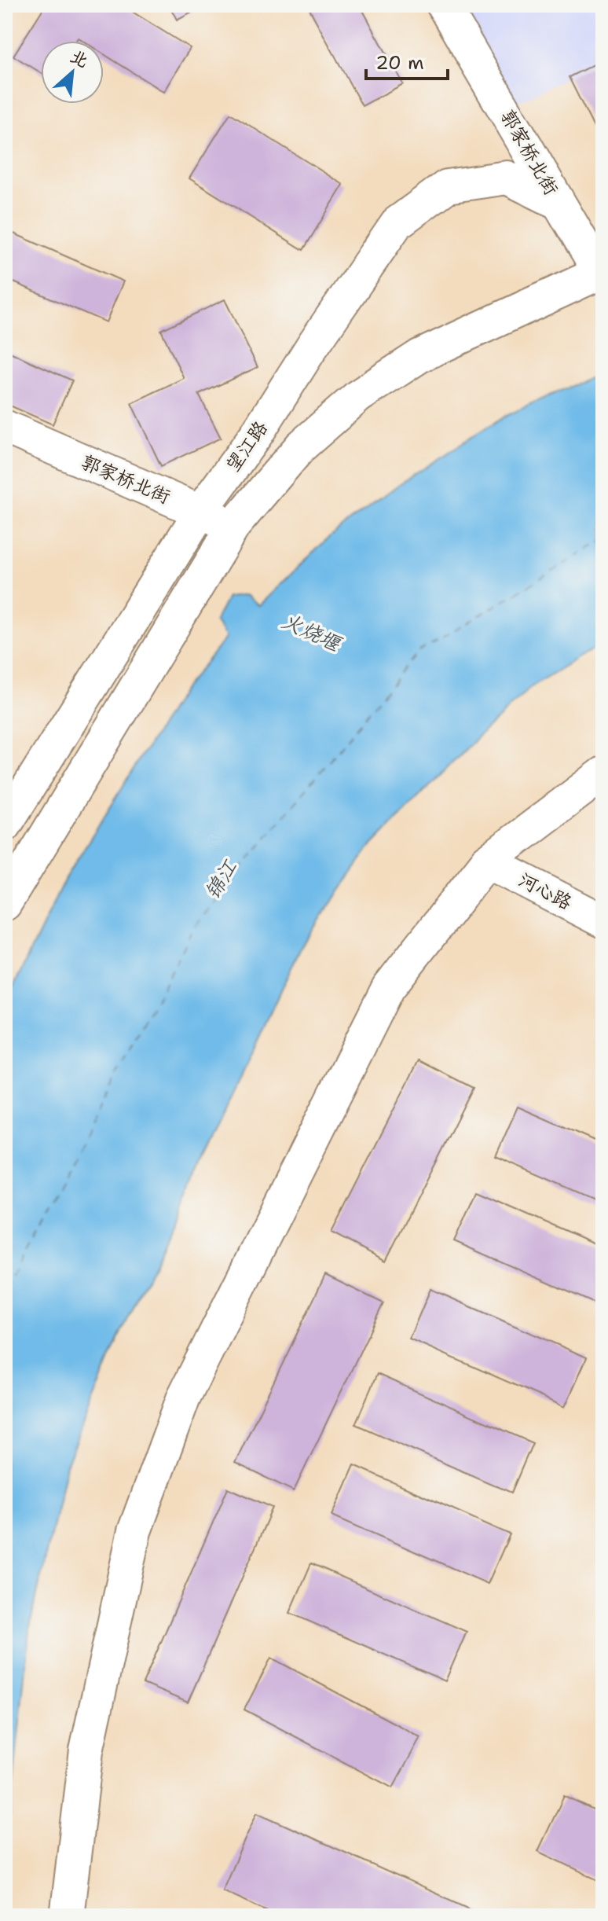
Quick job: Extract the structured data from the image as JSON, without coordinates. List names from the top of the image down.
{
  "streets": {
    "street": ["郭家桥北街", "望江路", "河心路"]
  },
  "crossings": [
    ["郭家桥北街", "望江路"]
  ],
  "water": ["火烧堰", "锦江"],
  "scale_bar": "20 m",
  "north": "top right"
}
